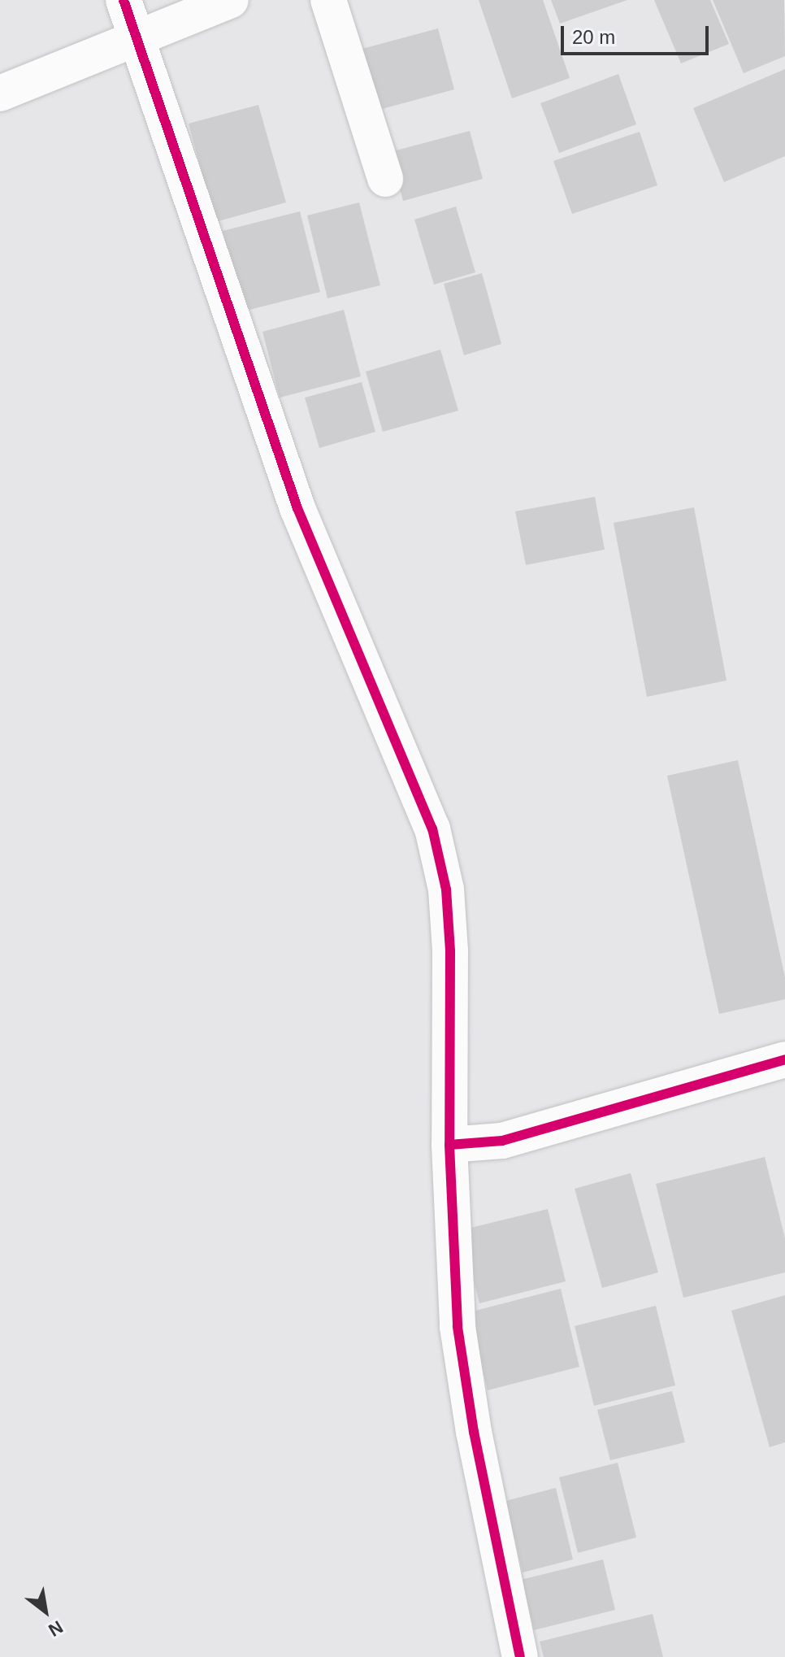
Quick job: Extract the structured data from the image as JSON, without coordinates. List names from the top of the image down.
{
  "scale_bar": "20 m",
  "north": "bottom right"
}
